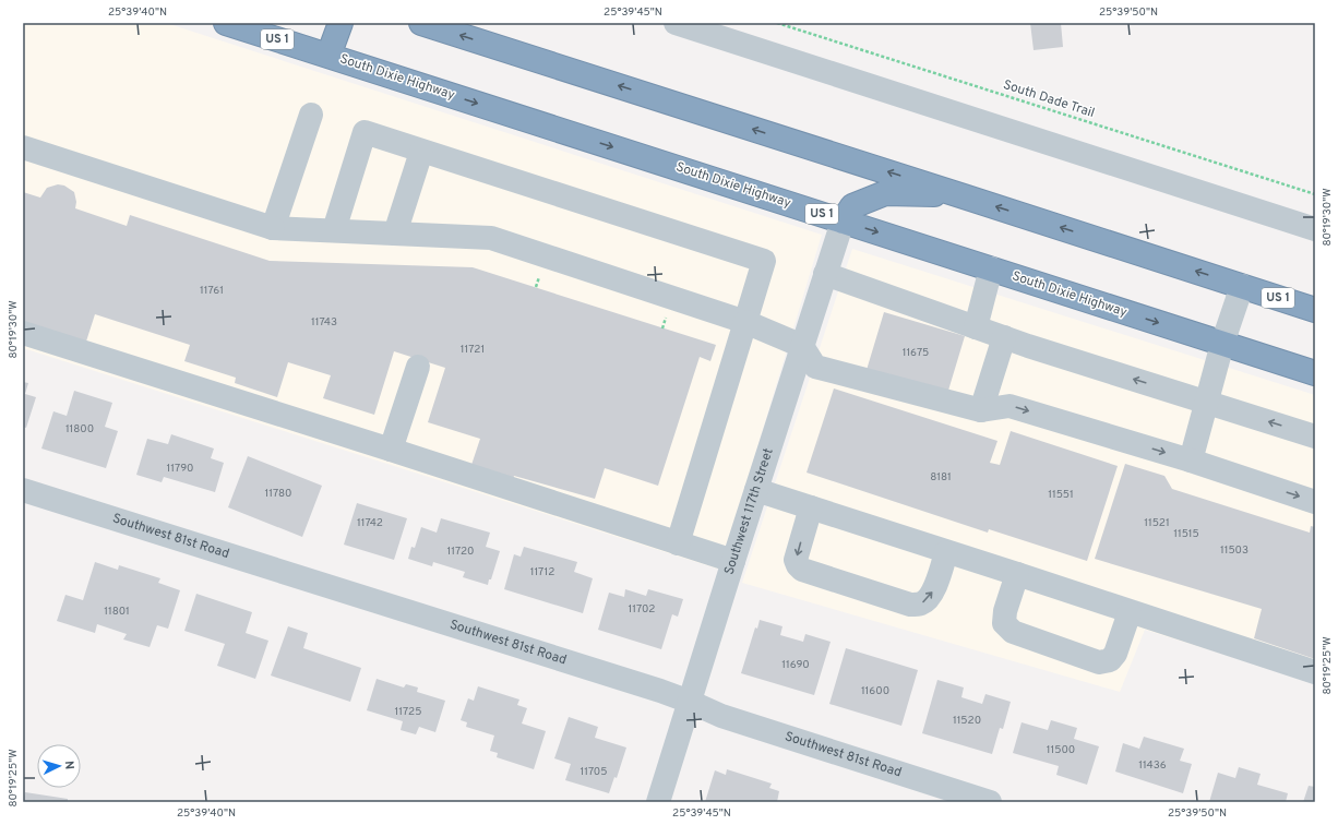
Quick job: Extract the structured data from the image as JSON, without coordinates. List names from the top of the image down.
{
  "streets": {
    "highway": ["US 1", "South Dixie Highway"],
    "street": ["Southwest 117th Street", "Southwest 81st Road"],
    "path": ["South Dade Trail"]
  },
  "crossings": [
    ["South Dixie Highway", "Southwest 117th Street"],
    ["Southwest 117th Street", "Southwest 81st Road"]
  ],
  "house_numbers": [
    "11761",
    "11743",
    "11721",
    "11675",
    "11800",
    "11790",
    "8181",
    "11780",
    "11551",
    "11742",
    "11521",
    "11515",
    "11503",
    "11720",
    "11712",
    "11702",
    "11801",
    "11690",
    "11600",
    "11725",
    "11520",
    "11500",
    "11436",
    "11705"
  ],
  "north": "right",
  "coordinates": [
    "25°39'40\"N",
    "25°39'45\"N",
    "25°39'50\"N",
    "80°19'30\"W",
    "80°19'25\"W"
  ]
}
